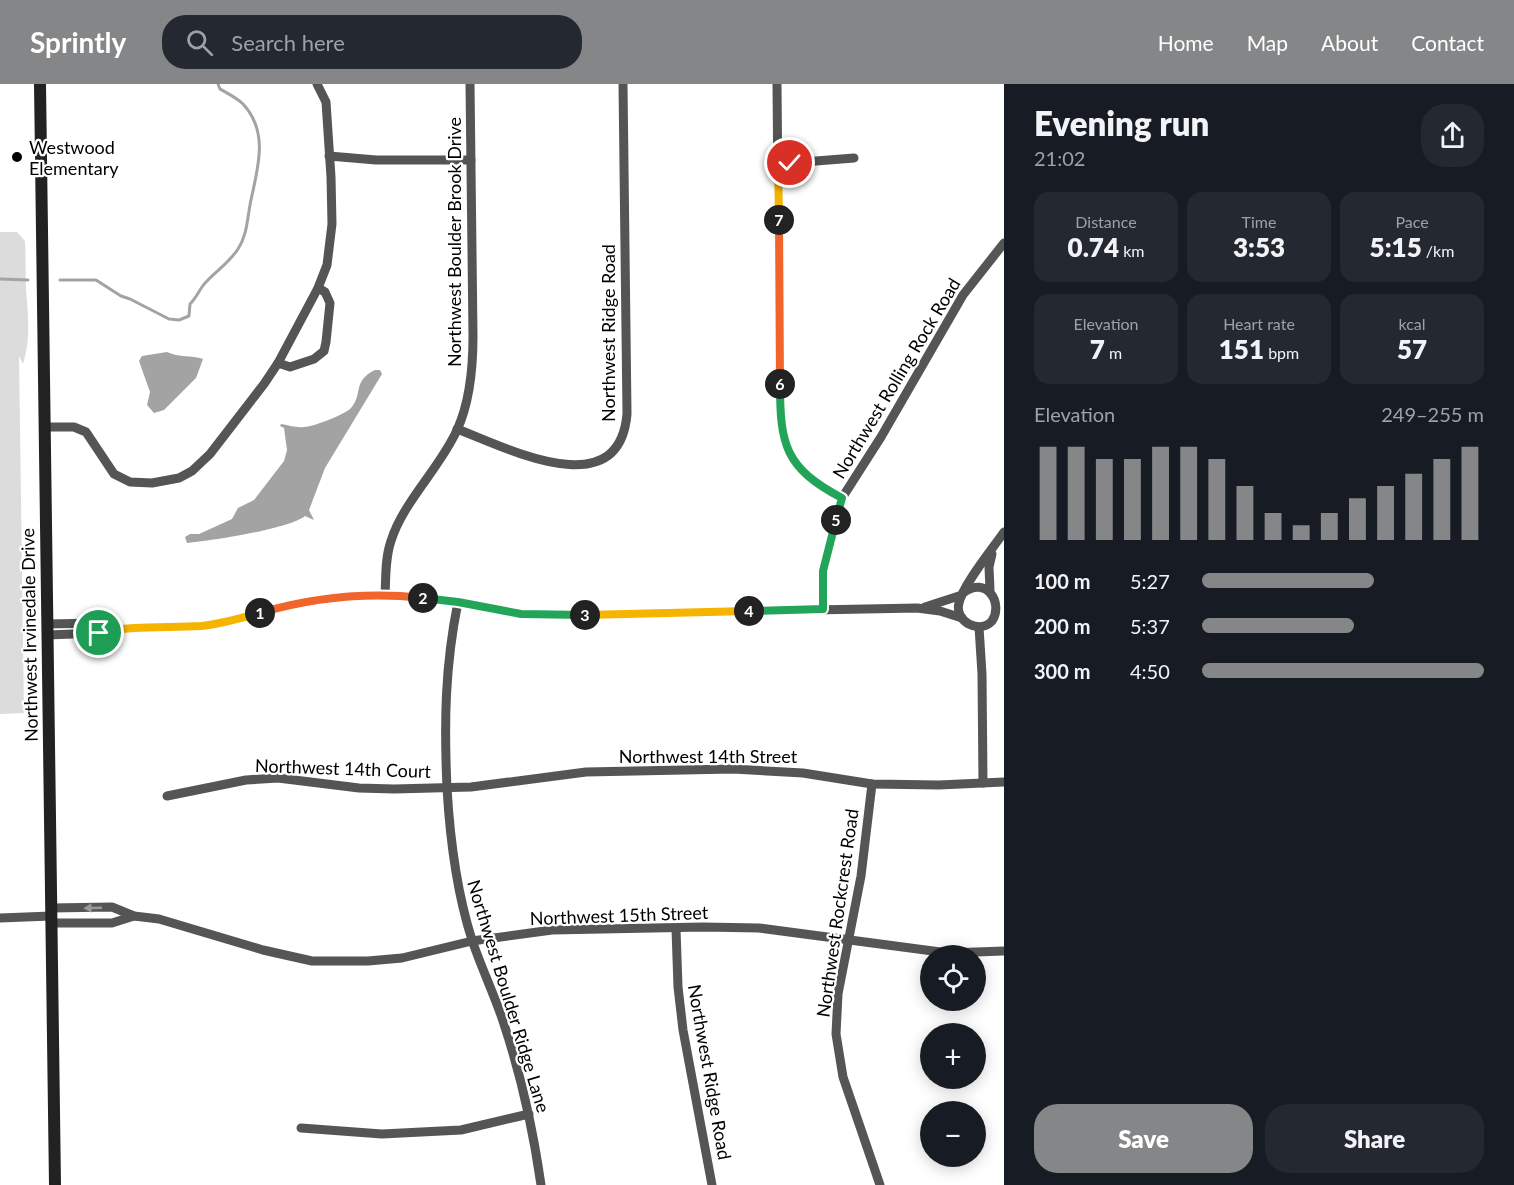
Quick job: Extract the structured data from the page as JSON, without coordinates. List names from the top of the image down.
{
  "streets": {
    "main road": ["Northwest Irvinedale Drive"],
    "street": [
      "Northwest Boulder Brook Drive",
      "Northwest Ridge Road",
      "Northwest Rolling Rock Road",
      "Northwest 14th Street",
      "Northwest 14th Court",
      "Northwest Rockcrest Road",
      "Northwest 15th Street",
      "Northwest Boulder Ridge Lane"
    ]
  },
  "crossings": [
    ["Northwest Boulder Brook Drive", "Northwest Ridge Road"],
    ["Northwest Ridge Road", "Northwest 15th Street"],
    ["Northwest Irvinedale Drive", "Northwest 15th Street"],
    ["Northwest 14th Street", "Northwest 14th Court"],
    ["Northwest 14th Street", "Northwest Rockcrest Road"],
    ["Northwest 14th Street", "Northwest Boulder Ridge Lane"],
    ["Northwest 14th Court", "Northwest Boulder Ridge Lane"],
    ["Northwest Rockcrest Road", "Northwest 15th Street"],
    ["Northwest 15th Street", "Northwest Boulder Ridge Lane"]
  ],
  "places": ["Westwood Elementary"],
  "page": {
    "header": "Sprintly",
    "search": "Search here",
    "nav": [
      "Home",
      "Map",
      "About",
      "Contact"
    ],
    "heading": ["Evening run", "21:02"],
    "stats": [
      ["Distance", "0.74 km"],
      ["Time", "3:53"],
      ["Pace", "5:15 /km"],
      ["Elevation", "7 m"],
      ["Heart rate", "151 bpm"],
      ["kcal", "57"]
    ],
    "pins": [
      "7",
      "6",
      "5",
      "2",
      "4",
      "1",
      "3"
    ],
    "chart": ["Elevation", "249–255 m"],
    "list": [
      {
        "name": "100 m",
        "note": "5:27"
      },
      {
        "name": "200 m",
        "note": "5:37"
      },
      {
        "name": "300 m",
        "note": "4:50"
      }
    ],
    "map_buttons": ["+", "−"],
    "buttons": ["Save", "Share"]
  }
}
